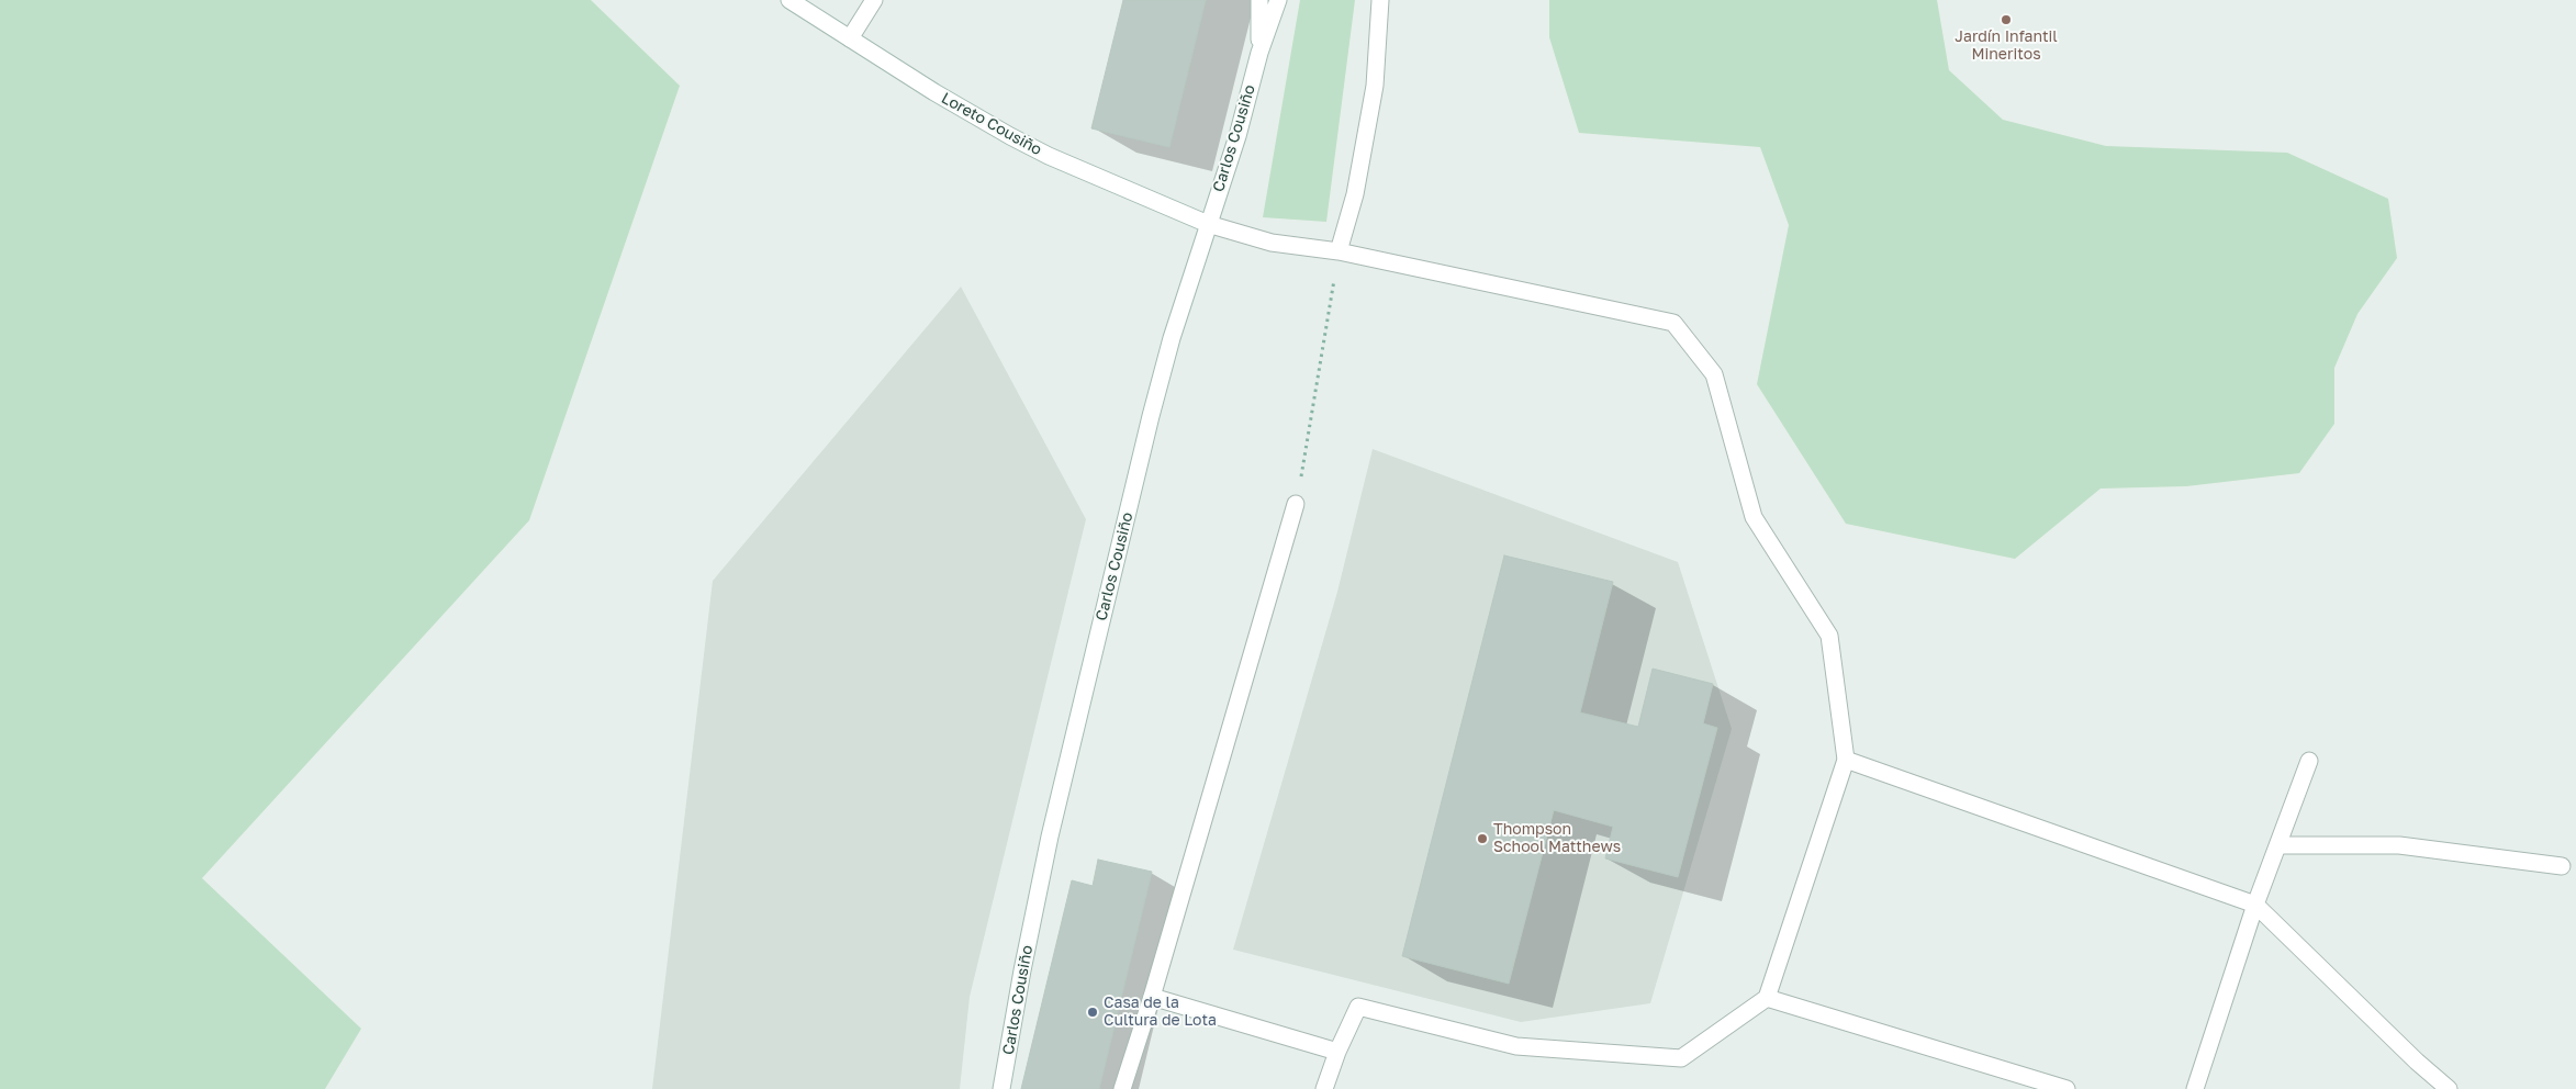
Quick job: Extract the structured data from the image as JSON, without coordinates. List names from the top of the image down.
{
  "streets": {
    "street": ["Loreto Cousiño", "Carlos Cousiño"]
  },
  "crossings": [
    ["Loreto Cousiño", "Carlos Cousiño"]
  ],
  "places": ["Jardín Infantil Mineritos", "Thompson School Matthews", "Casa de la Cultura de Lota"]
}
